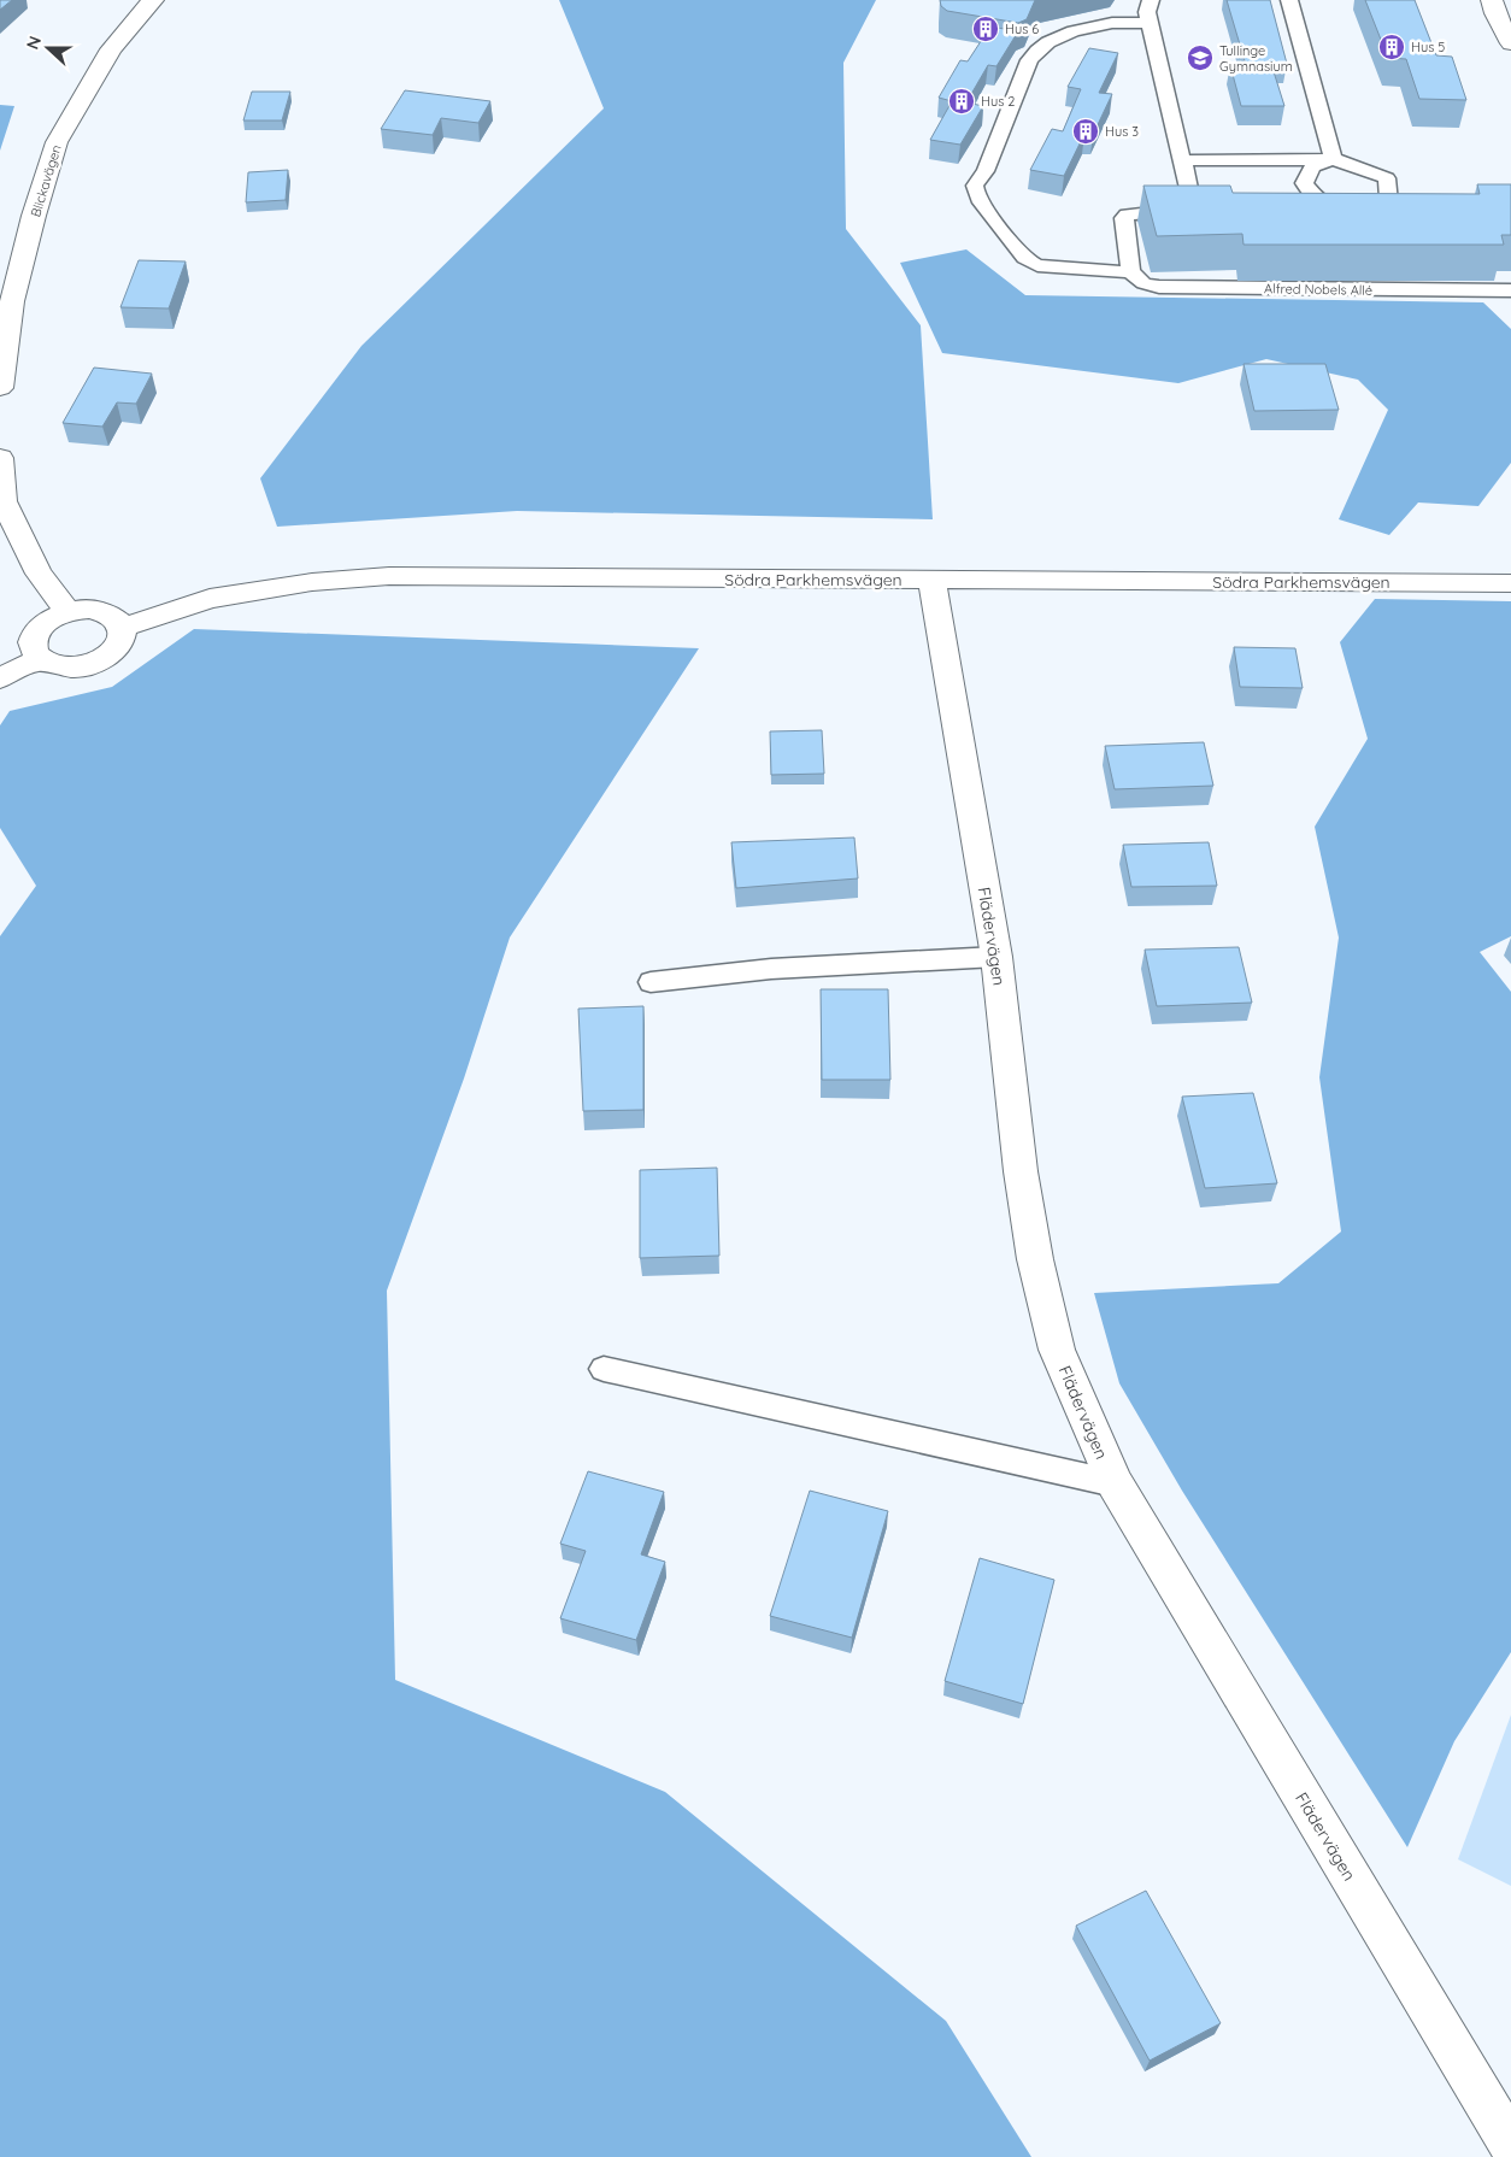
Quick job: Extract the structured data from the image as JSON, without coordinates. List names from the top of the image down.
{
  "streets": {
    "street": ["Blickavägen", "Södra Parkhemsvägen", "Flädervägen"],
    "lane": ["Alfred Nobels Allé"]
  },
  "crossings": [
    ["Södra Parkhemsvägen", "Flädervägen"]
  ],
  "places": {
    "building": [
      "Hus 6",
      "Hus 5",
      "Hus 2",
      "Hus 3"
    ],
    "school or university": ["Tullinge Gymnasium"]
  },
  "north": "left"
}
